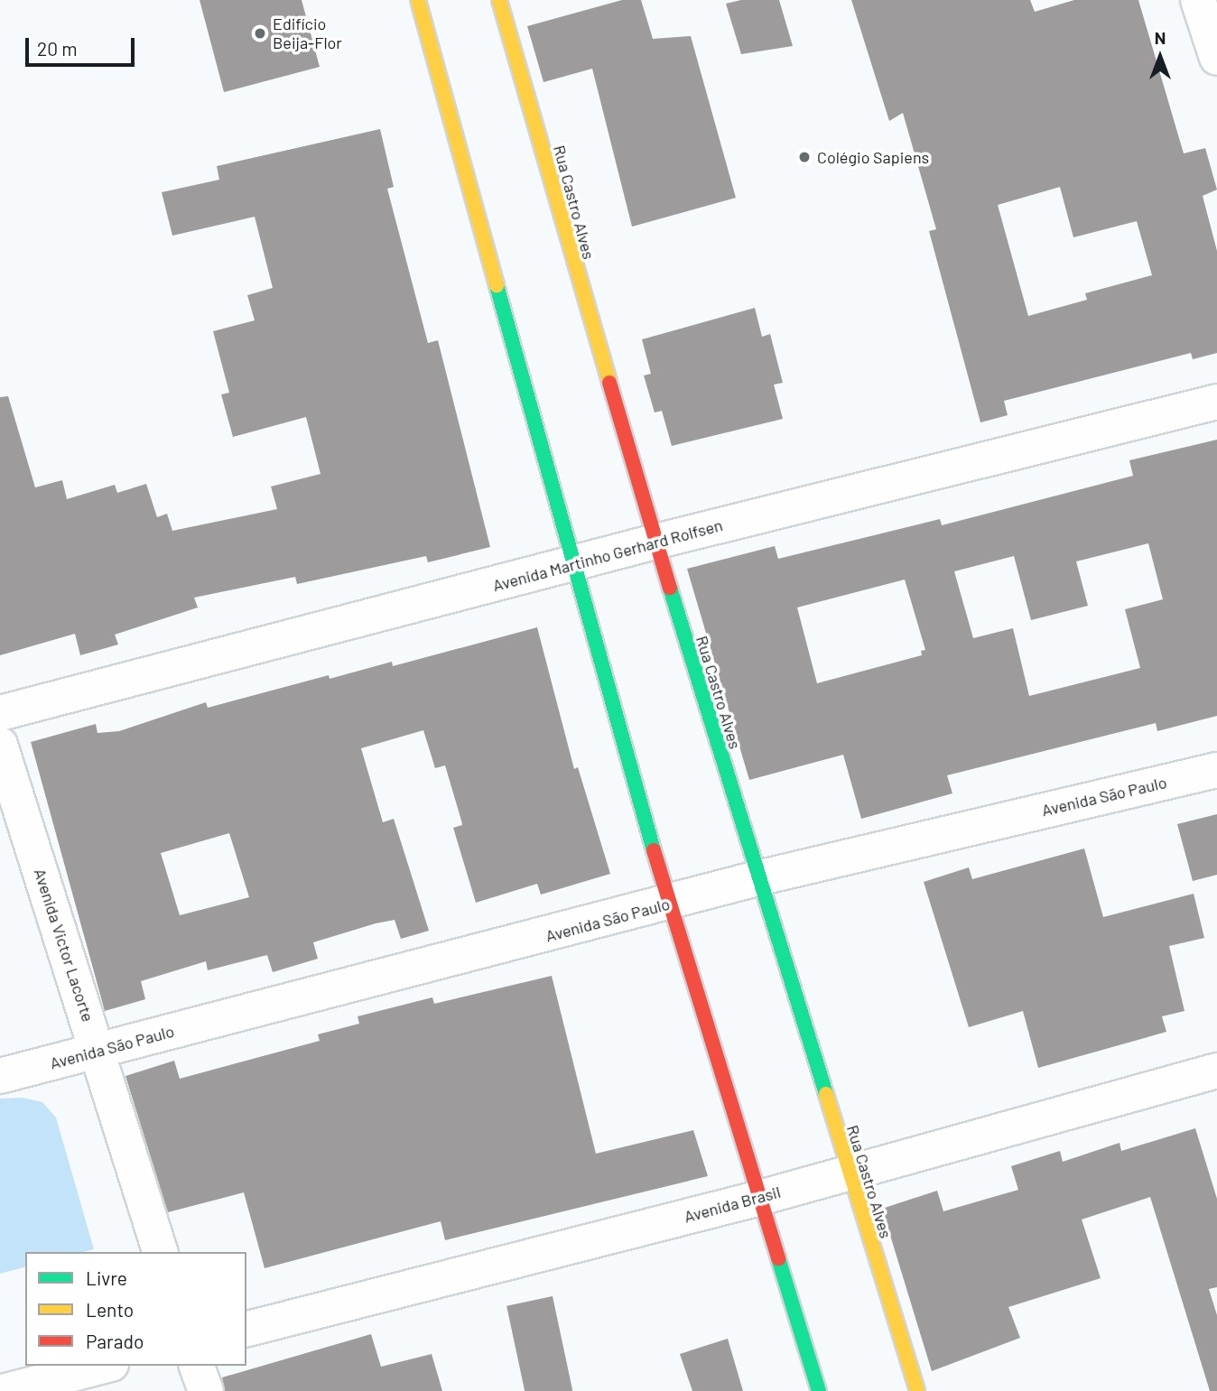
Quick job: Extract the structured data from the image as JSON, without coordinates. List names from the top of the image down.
{
  "streets": {
    "main road": ["Rua Castro Alves"],
    "street": [
      "Avenida Martinho Gerhard Rolfsen",
      "Avenida São Paulo",
      "Avenida Victor Lacorte",
      "Avenida Brasil"
    ]
  },
  "crossings": [
    ["Rua Castro Alves", "Avenida Martinho Gerhard Rolfsen"],
    ["Rua Castro Alves", "Avenida São Paulo"],
    ["Rua Castro Alves", "Avenida Brasil"],
    ["Avenida São Paulo", "Avenida Victor Lacorte"]
  ],
  "places": ["Edifício Beija-Flor", "Colégio Sapiens"],
  "legend": ["Livre", "Lento", "Parado"],
  "scale_bar": "20 m",
  "north": "top"
}
